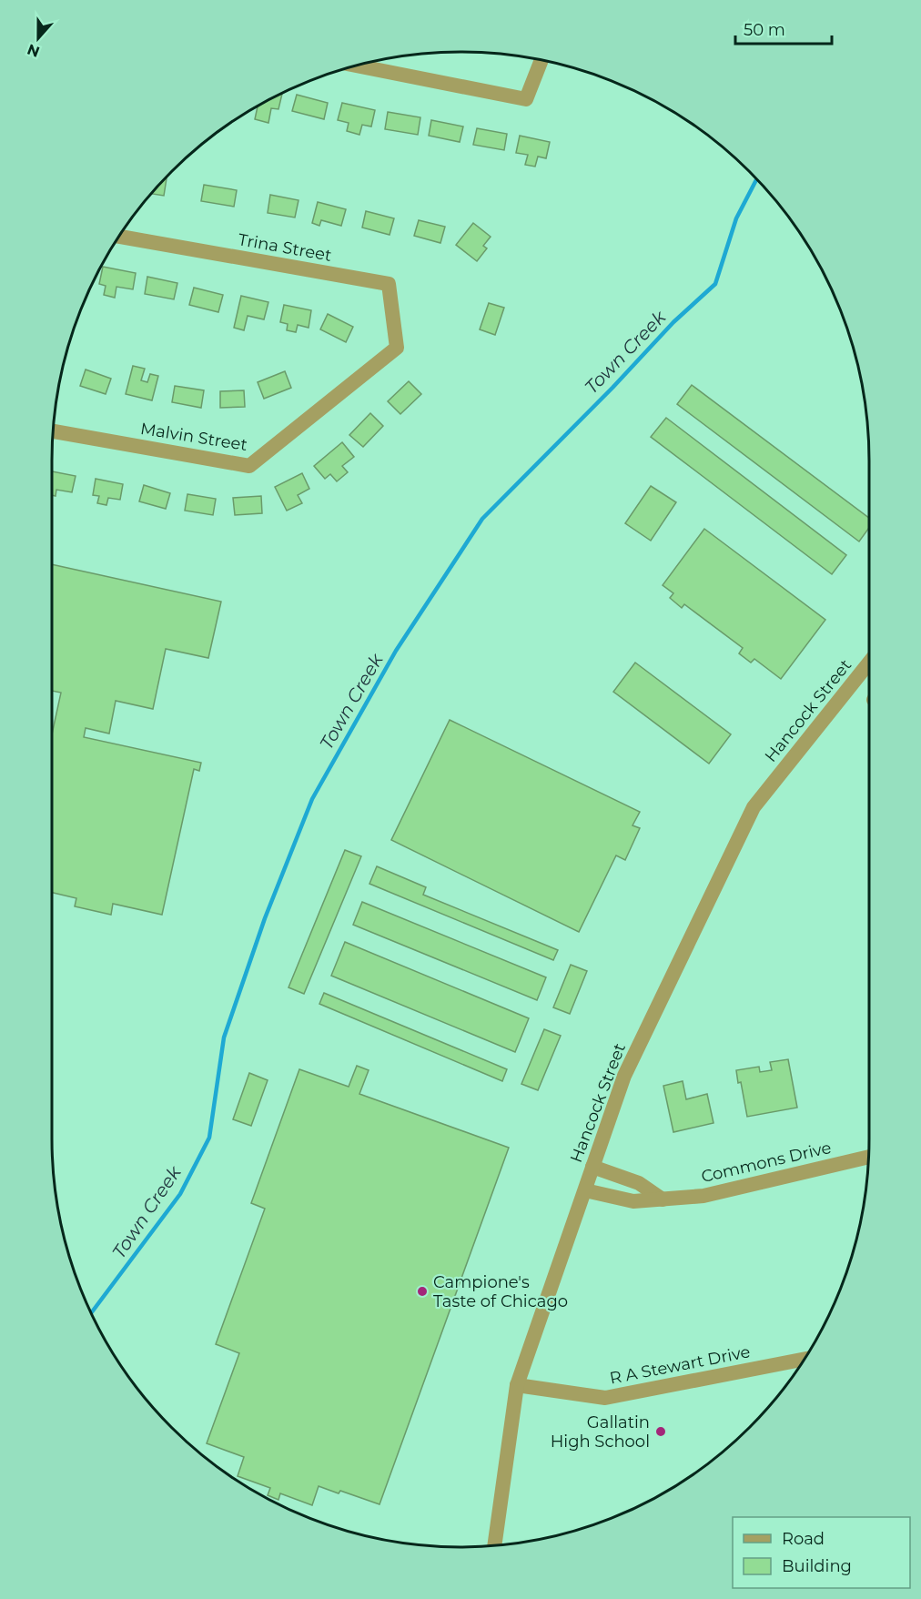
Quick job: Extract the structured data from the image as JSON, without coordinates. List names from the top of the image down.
{
  "streets": {
    "street": [
      "Trina Street",
      "Malvin Street",
      "Hancock Street",
      "Commons Drive",
      "R A Stewart Drive"
    ]
  },
  "crossings": [
    ["Trina Street", "Malvin Street"],
    ["Hancock Street", "Commons Drive"],
    ["Hancock Street", "R A Stewart Drive"]
  ],
  "water": ["Town Creek"],
  "places": ["Campione's Taste of Chicago", "Gallatin High School"],
  "legend": ["Road", "Building"],
  "scale_bar": "50 m",
  "north": "bottom"
}
